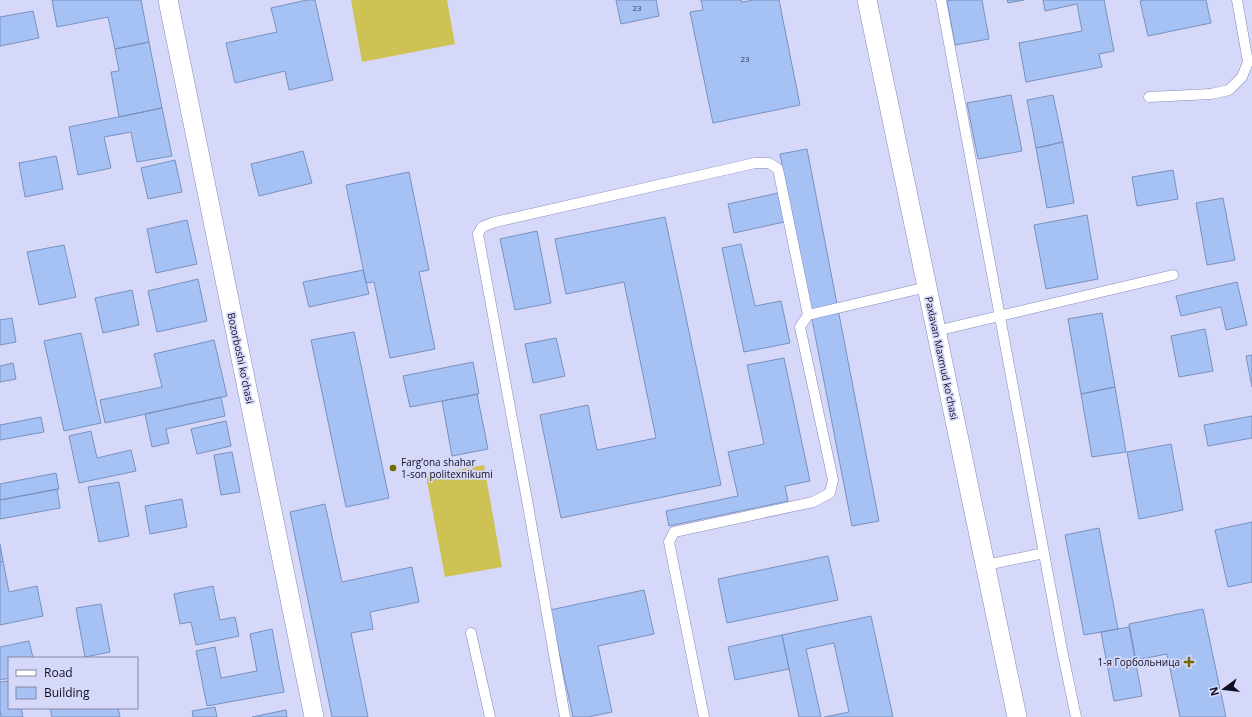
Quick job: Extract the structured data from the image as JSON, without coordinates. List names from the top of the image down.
{
  "streets": {
    "street": ["Bozorboshi ko'chasi", "Paxlavan Maxmud ko'chasi"]
  },
  "places": {
    "other": ["Farg‘ona shahar 1-son politexnikumi"],
    "health": ["1-я Горбольница"]
  },
  "house_numbers": ["23", "23"],
  "legend": ["Road", "Building"],
  "north": "left"
}
